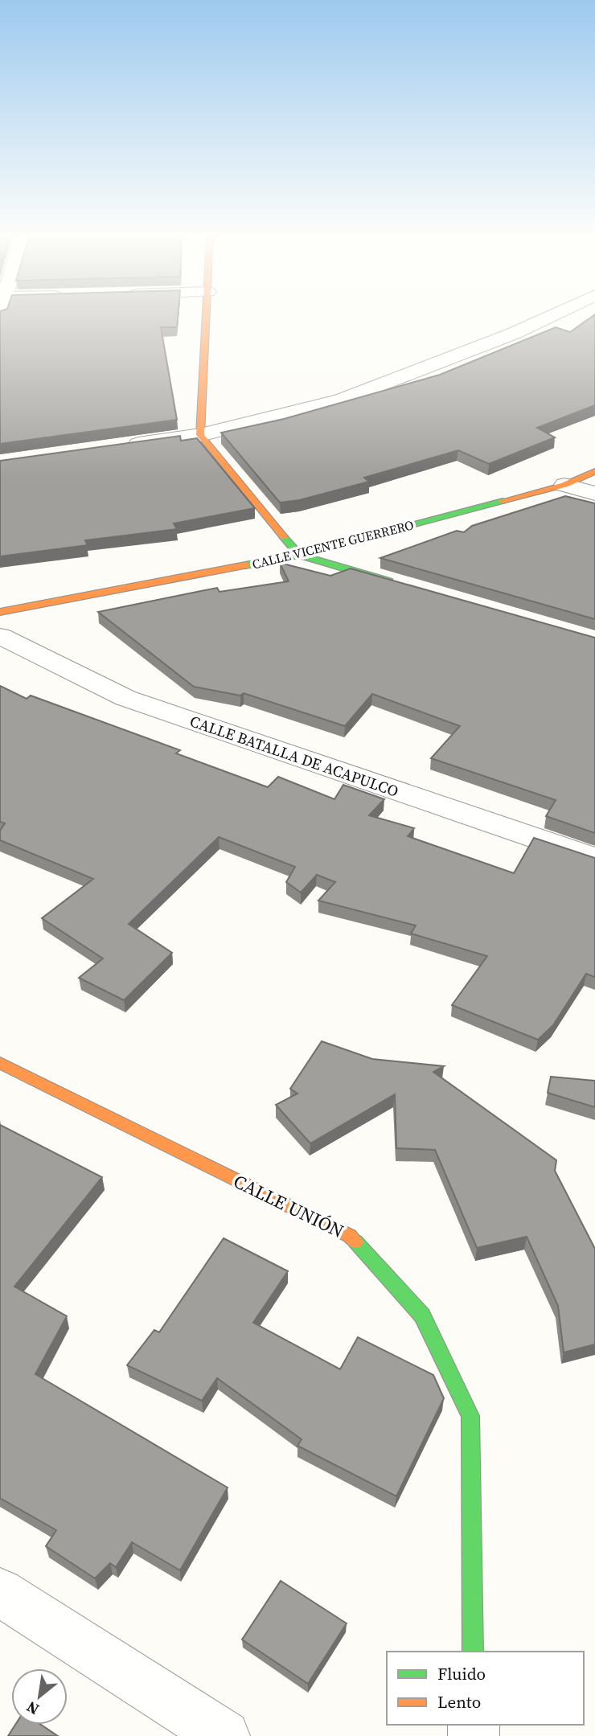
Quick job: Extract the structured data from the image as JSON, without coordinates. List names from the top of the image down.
{
  "streets": {
    "street": ["CALLE VICENTE GUERRERO", "CALLE BATALLA DE ACAPULCO", "CALLE UNIÓN"]
  },
  "legend": ["Fluido", "Lento"],
  "north": "bottom left"
}
